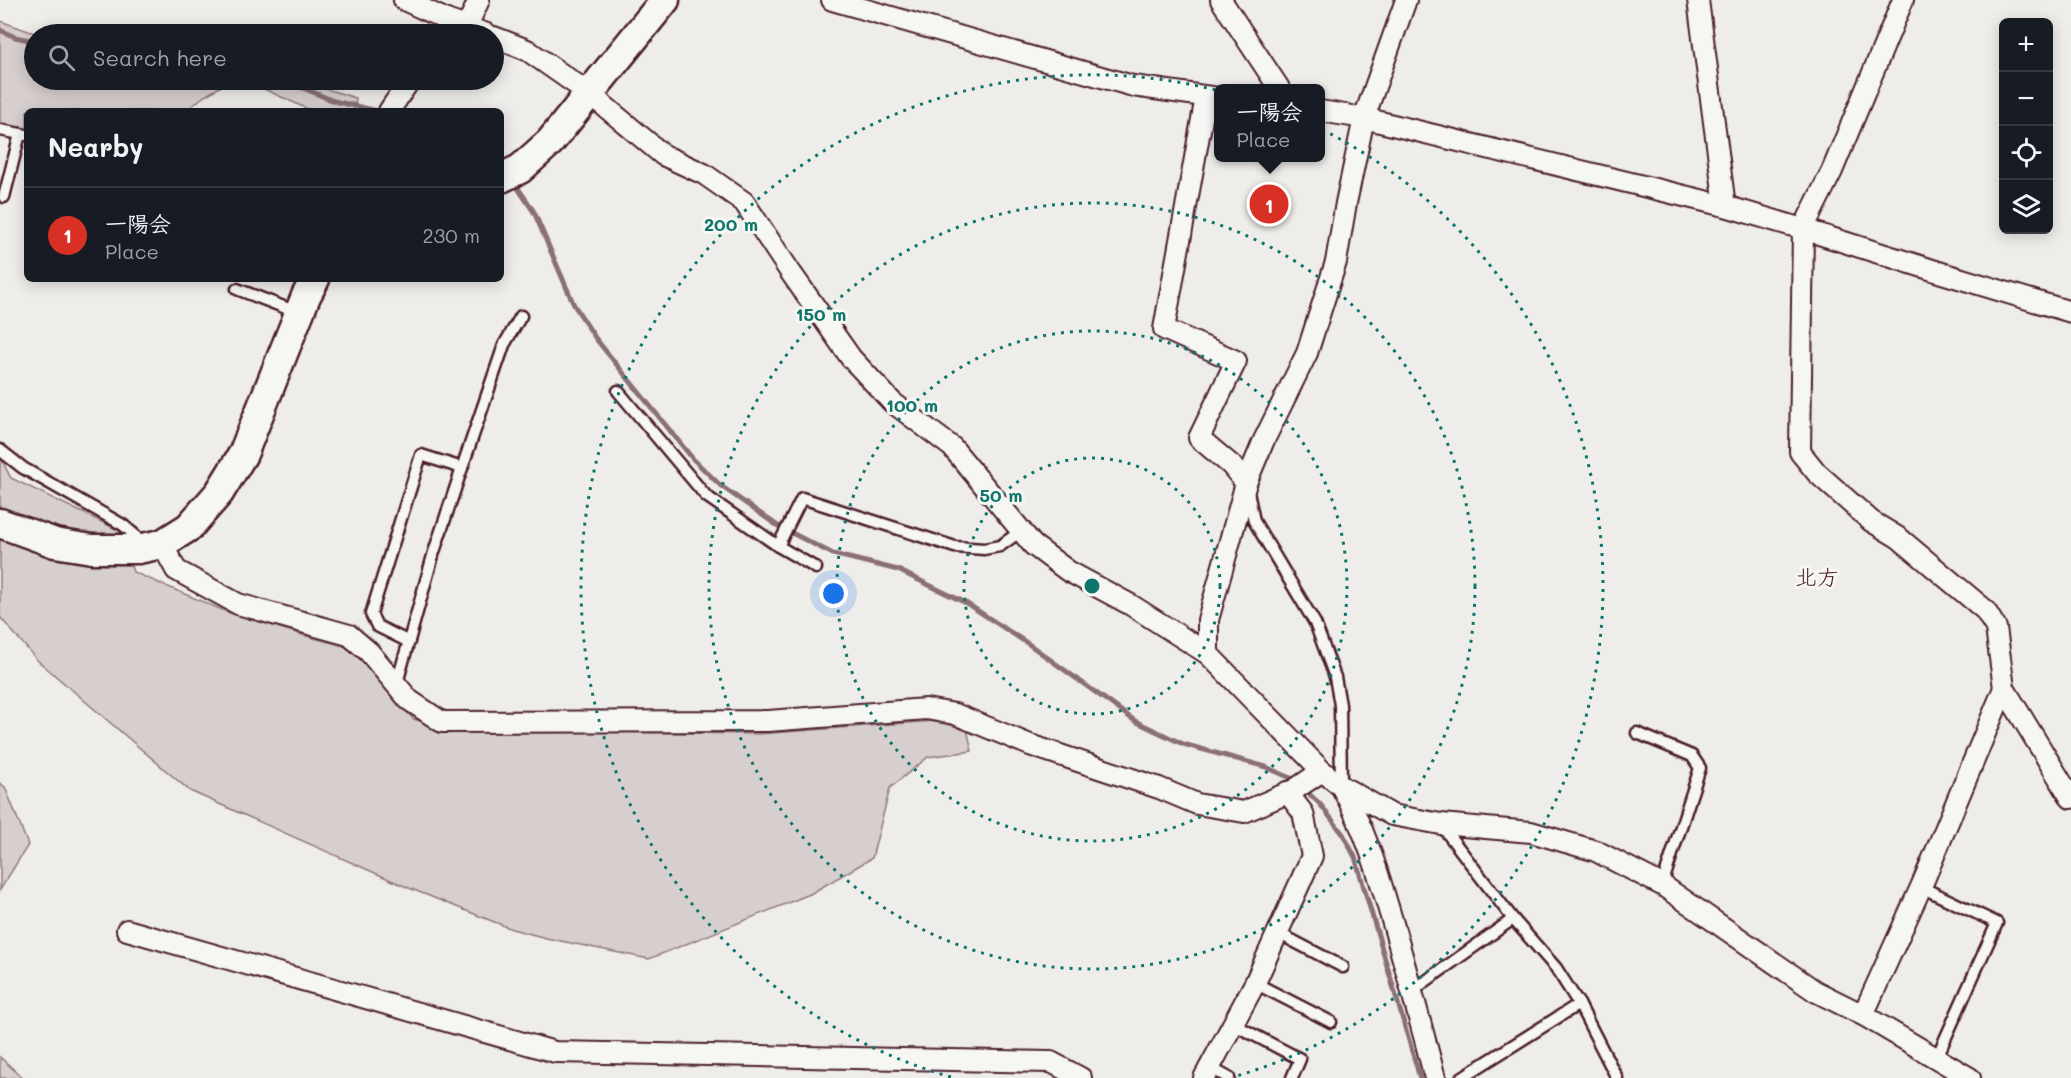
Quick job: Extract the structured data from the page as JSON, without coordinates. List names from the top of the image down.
{
  "districts": ["北方"],
  "page": {
    "map_buttons": ["+", "−"],
    "search": "Search here",
    "popup": ["一陽会", "Place"],
    "heading": "Nearby",
    "pins": "1",
    "list": [
      {
        "mark": "1",
        "name": "一陽会",
        "note": "Place",
        "value": "230 m"
      }
    ]
  },
  "rings": [
    "200 m",
    "150 m",
    "100 m",
    "50 m"
  ]
}
